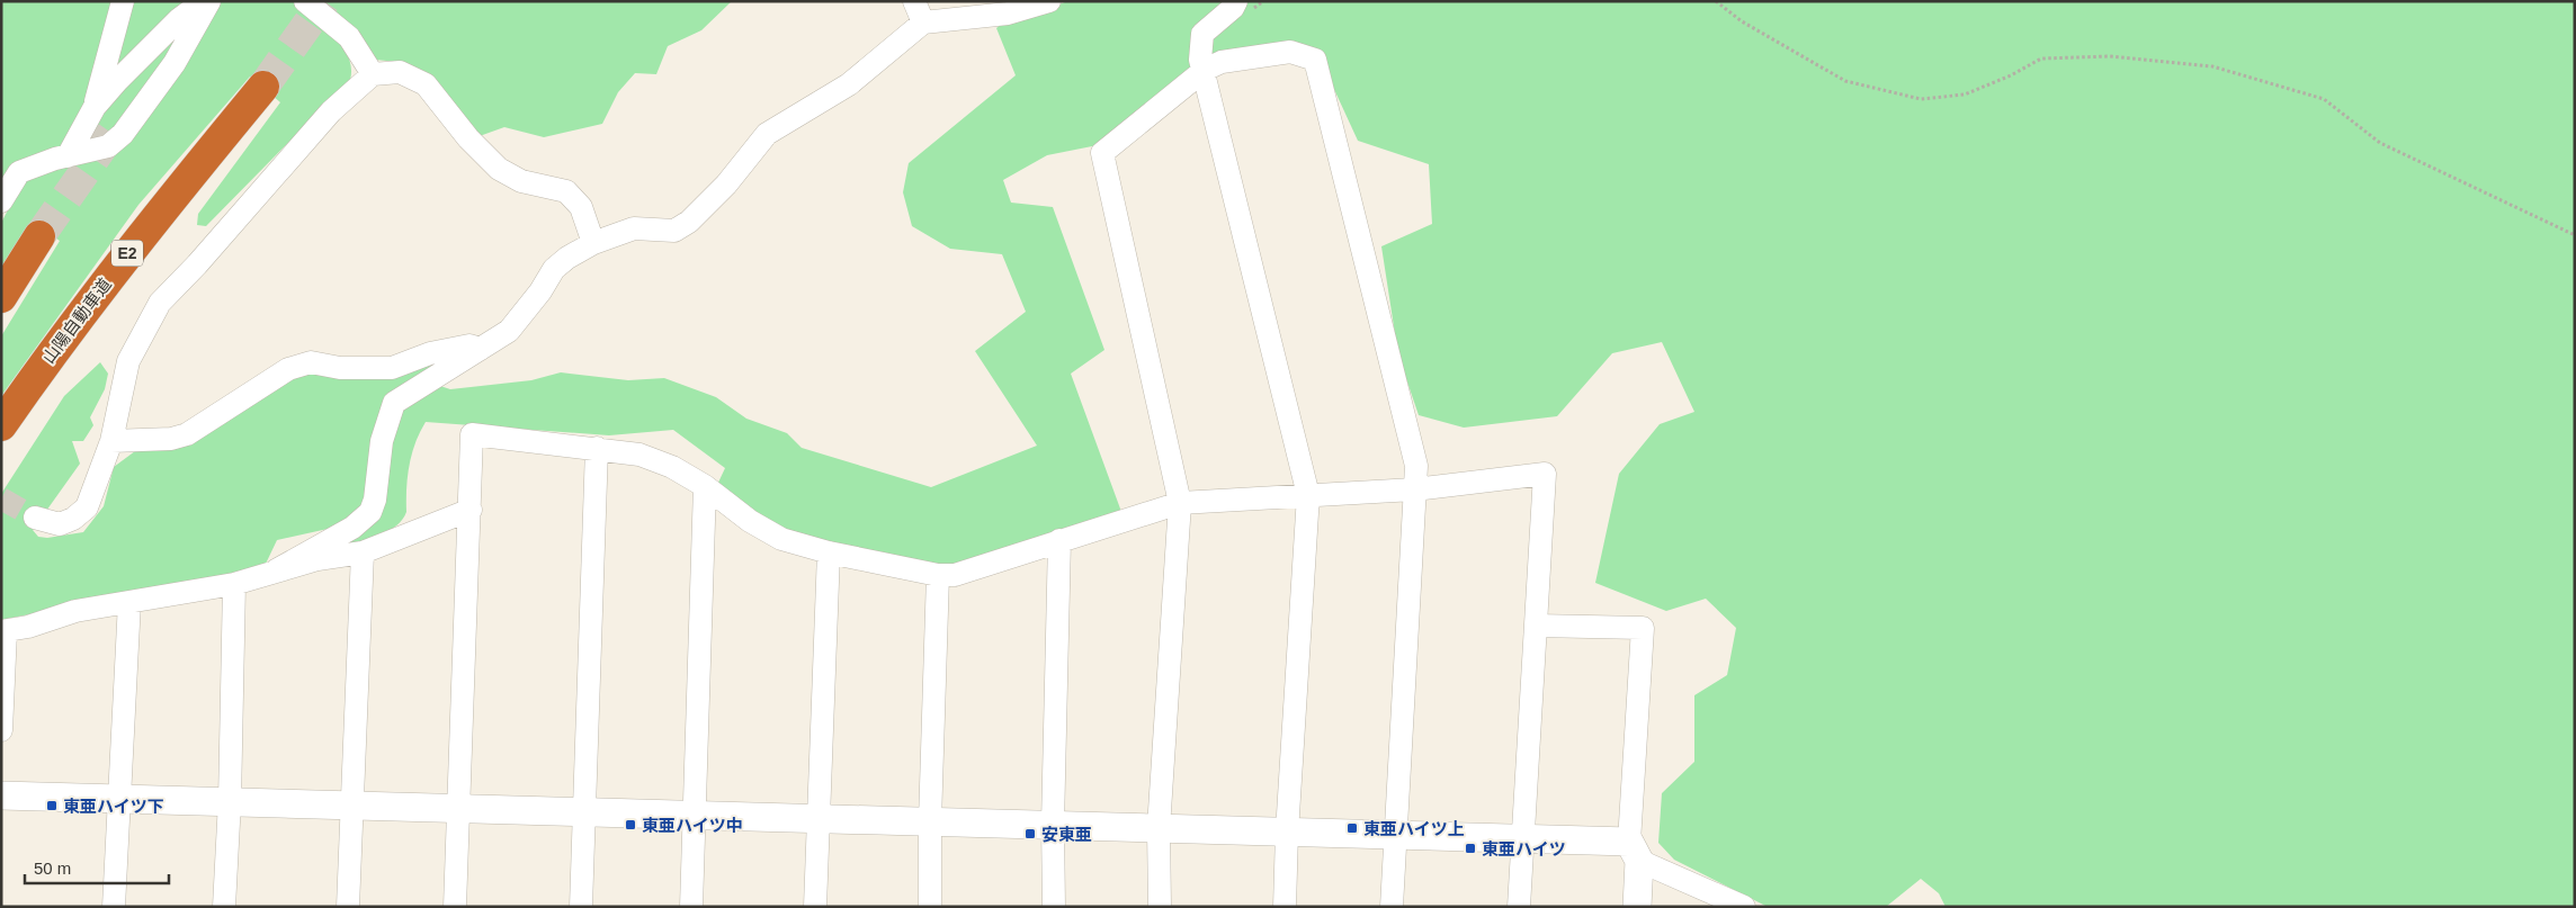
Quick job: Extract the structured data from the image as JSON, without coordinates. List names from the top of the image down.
{
  "streets": {
    "highway": ["E2", "山陽自動車道"]
  },
  "places": {
    "transit": [
      "東亜ハイツ下",
      "東亜ハイツ中",
      "東亜ハイツ上",
      "安東亜",
      "東亜ハイツ"
    ]
  },
  "scale_bar": "50 m"
}
